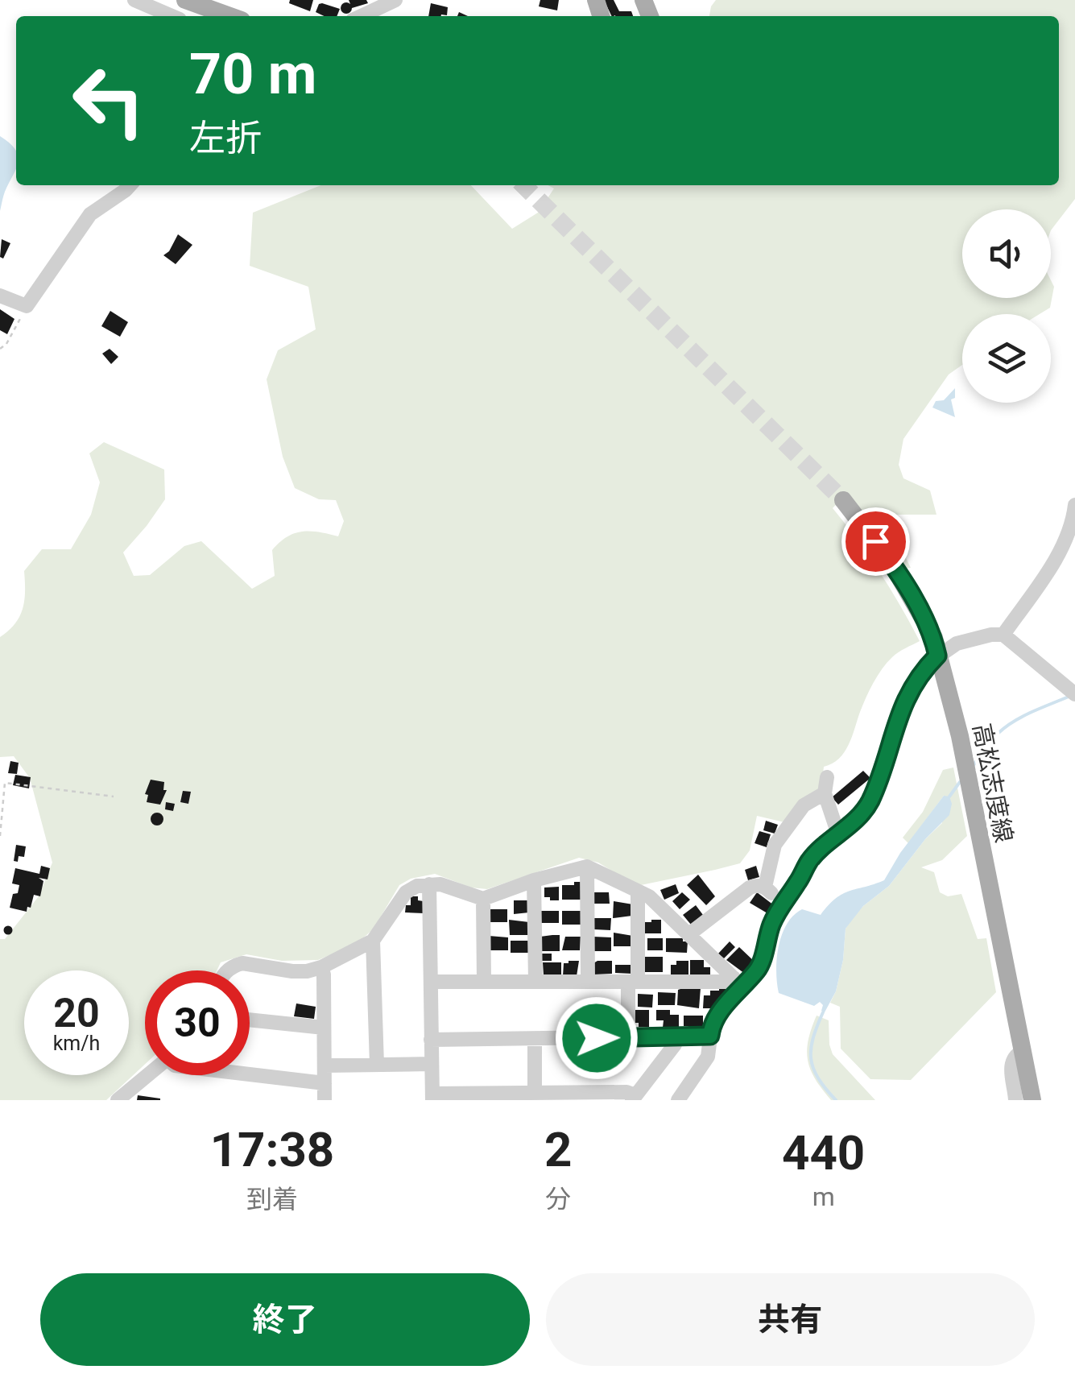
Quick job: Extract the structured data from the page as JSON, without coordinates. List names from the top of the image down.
{
  "streets": {
    "main road": ["高松志度線"]
  },
  "page": {
    "turn": ["70 m", "左折"],
    "speed": "20 km/h",
    "limit": "30",
    "eta": [
      "17:38",
      "到着",
      "2",
      "分",
      "440",
      "m"
    ],
    "buttons": ["終了", "共有"]
  }
}
